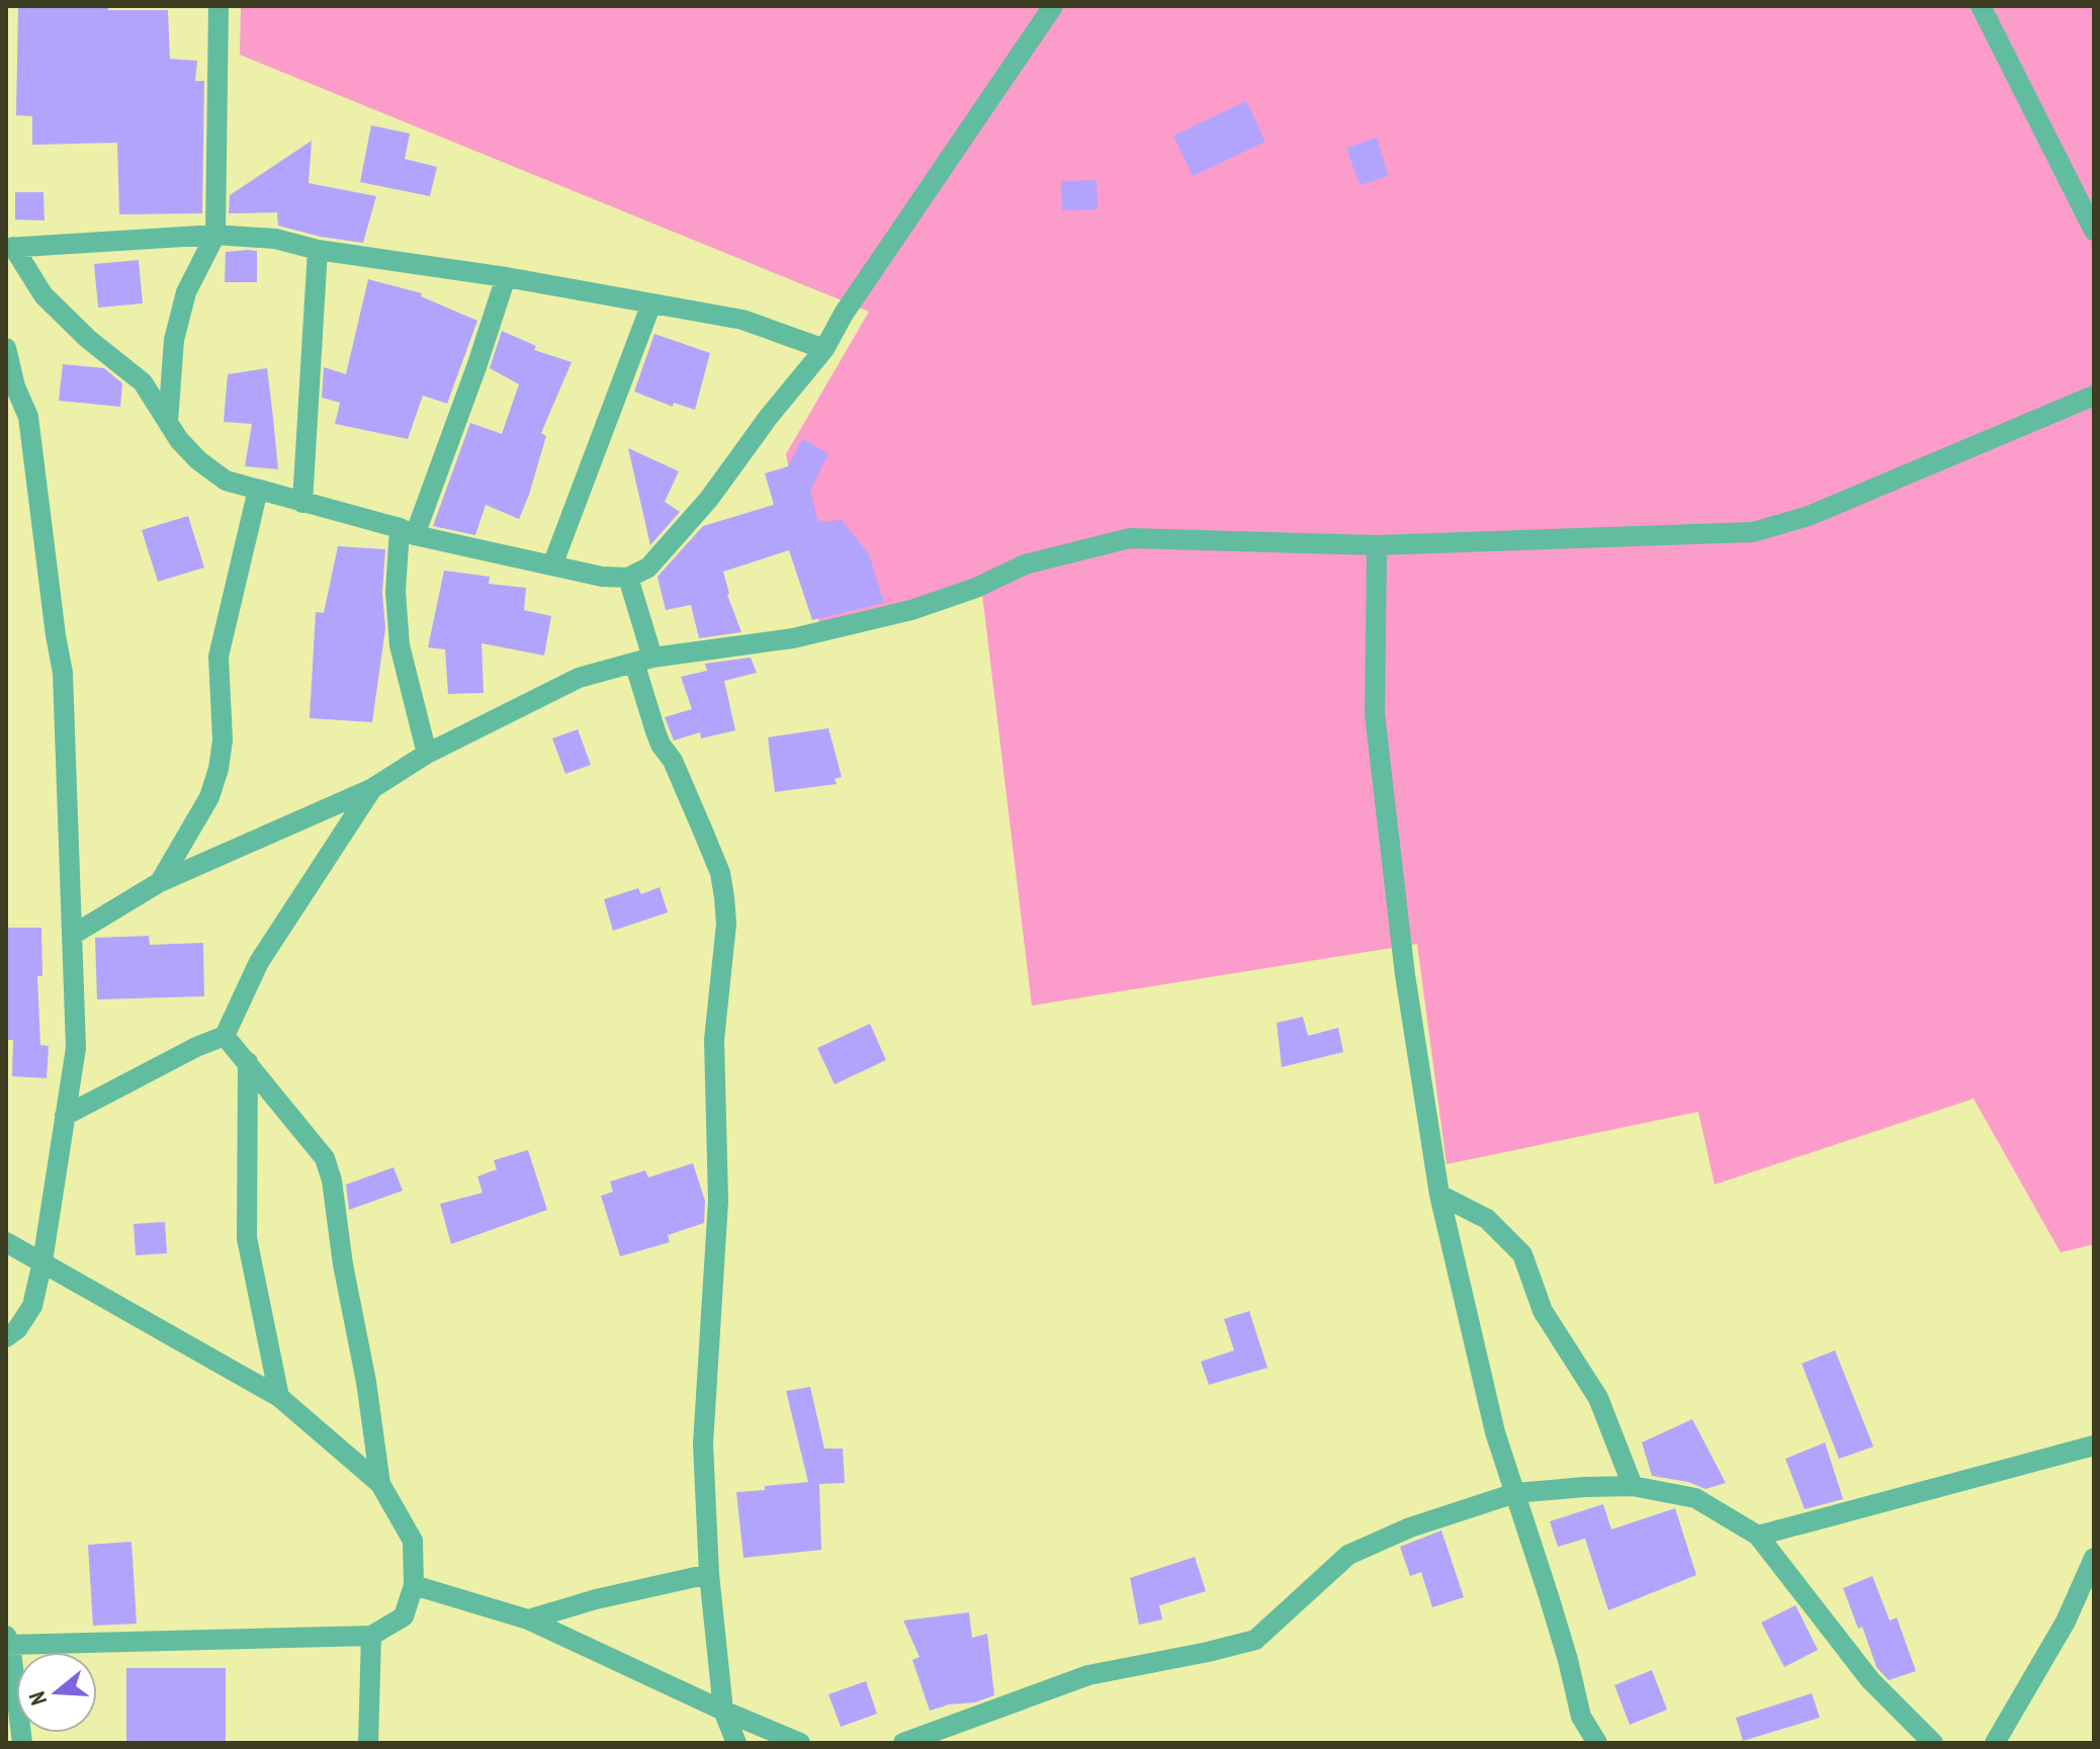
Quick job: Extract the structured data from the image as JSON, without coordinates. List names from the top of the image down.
{
  "north": "left"
}
